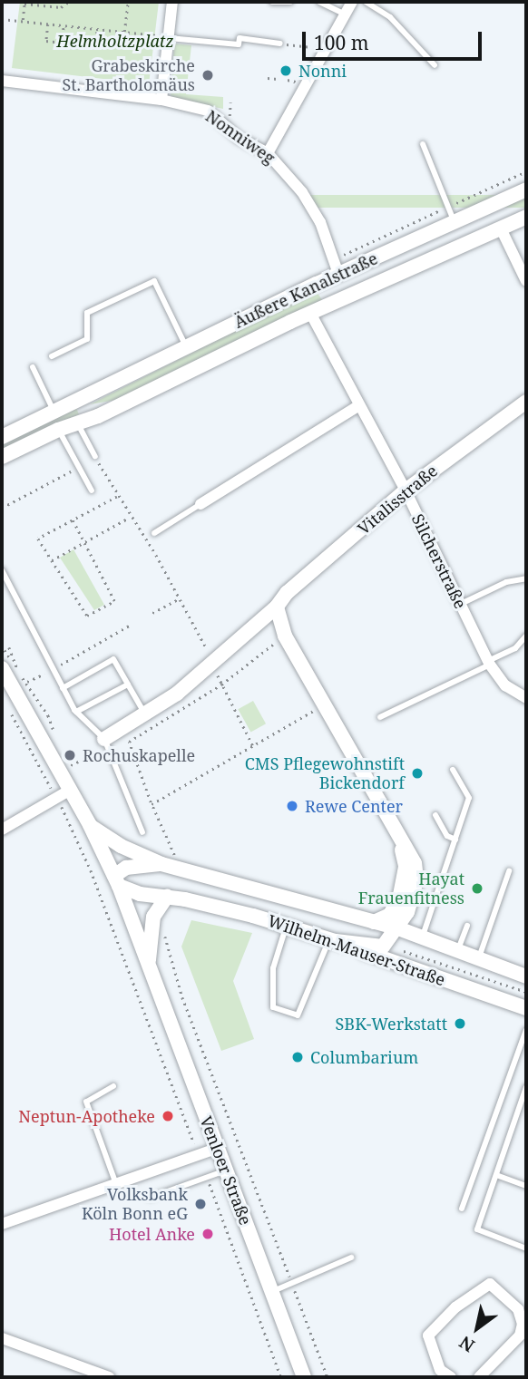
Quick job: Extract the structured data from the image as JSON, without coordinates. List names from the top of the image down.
{
  "streets": {
    "street": [
      "Nonniweg",
      "Äußere Kanalstraße",
      "Vitalisstraße",
      "Silcherstraße",
      "Wilhelm-Mauser-Straße",
      "Venloer Straße"
    ]
  },
  "crossings": [
    ["Nonniweg", "Äußere Kanalstraße"],
    ["Äußere Kanalstraße", "Silcherstraße"],
    ["Vitalisstraße", "Silcherstraße"],
    ["Wilhelm-Mauser-Straße", "Venloer Straße"]
  ],
  "parks": ["Helmholtzplatz"],
  "places": [
    "Nonni",
    "Grabeskirche St. Bartholomäus",
    "Rochuskapelle",
    "CMS Pflegewohnstift Bickendorf",
    "Rewe Center",
    "Hayat Frauenfitness",
    "SBK-Werkstatt",
    "Columbarium",
    "Neptun-Apotheke",
    "Volksbank Köln Bonn eG",
    "Hotel Anke"
  ],
  "scale_bar": "100 m",
  "north": "bottom left"
}
